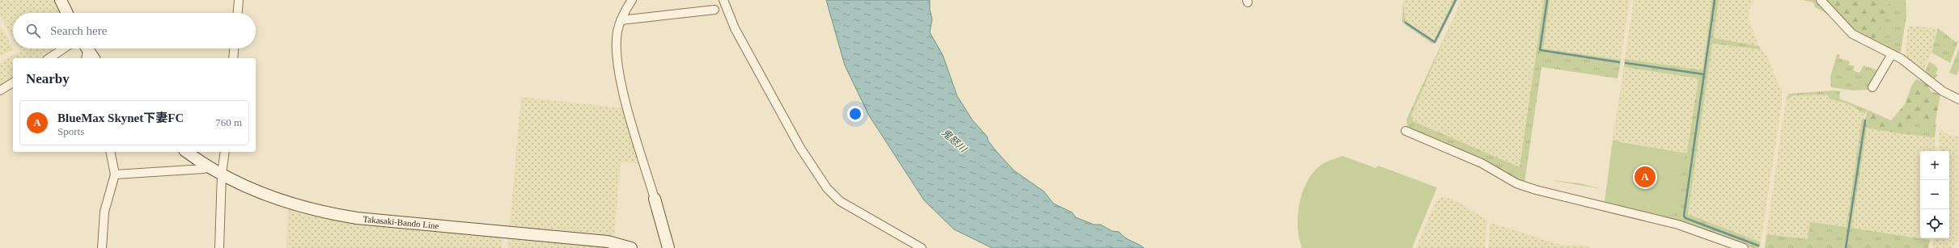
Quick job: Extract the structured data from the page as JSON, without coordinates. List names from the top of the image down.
{
  "streets": {
    "main road": ["Takasaki-Bando Line"]
  },
  "water": ["鬼怒川"],
  "page": {
    "search": "Search here",
    "heading": "Nearby",
    "list": [
      {
        "mark": "A",
        "name": "BlueMax Skynet下妻FC",
        "note": "Sports",
        "value": "760 m"
      }
    ],
    "map_buttons": ["+", "−"],
    "pins": "A"
  }
}
